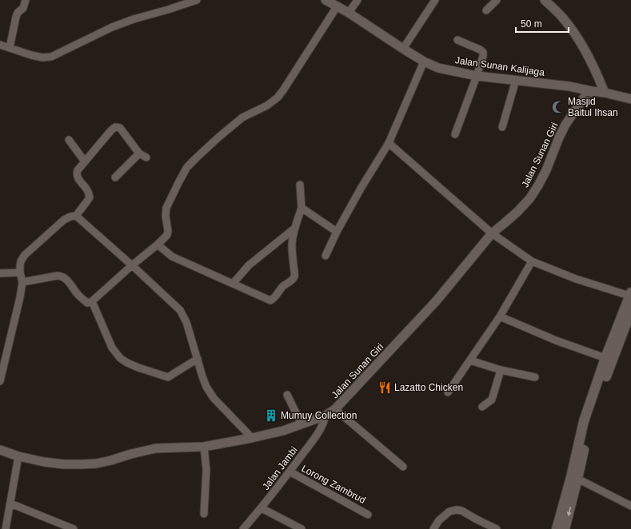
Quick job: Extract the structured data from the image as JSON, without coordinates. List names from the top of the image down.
{
  "streets": {
    "street": [
      "Jalan Sunan Kalijaga",
      "Jalan Sunan Giri",
      "Jalan Jambi",
      "Lorong Zambrud"
    ]
  },
  "crossings": [
    ["Jalan Sunan Kalijaga", "Jalan Sunan Giri"],
    ["Jalan Sunan Giri", "Jalan Jambi"],
    ["Jalan Jambi", "Lorong Zambrud"]
  ],
  "places": {
    "mosque": ["Masjid Baitul Ihsan"],
    "restaurant": ["Lazatto Chicken"],
    "building": ["Mumuy Collection"]
  },
  "scale_bar": "50 m"
}
